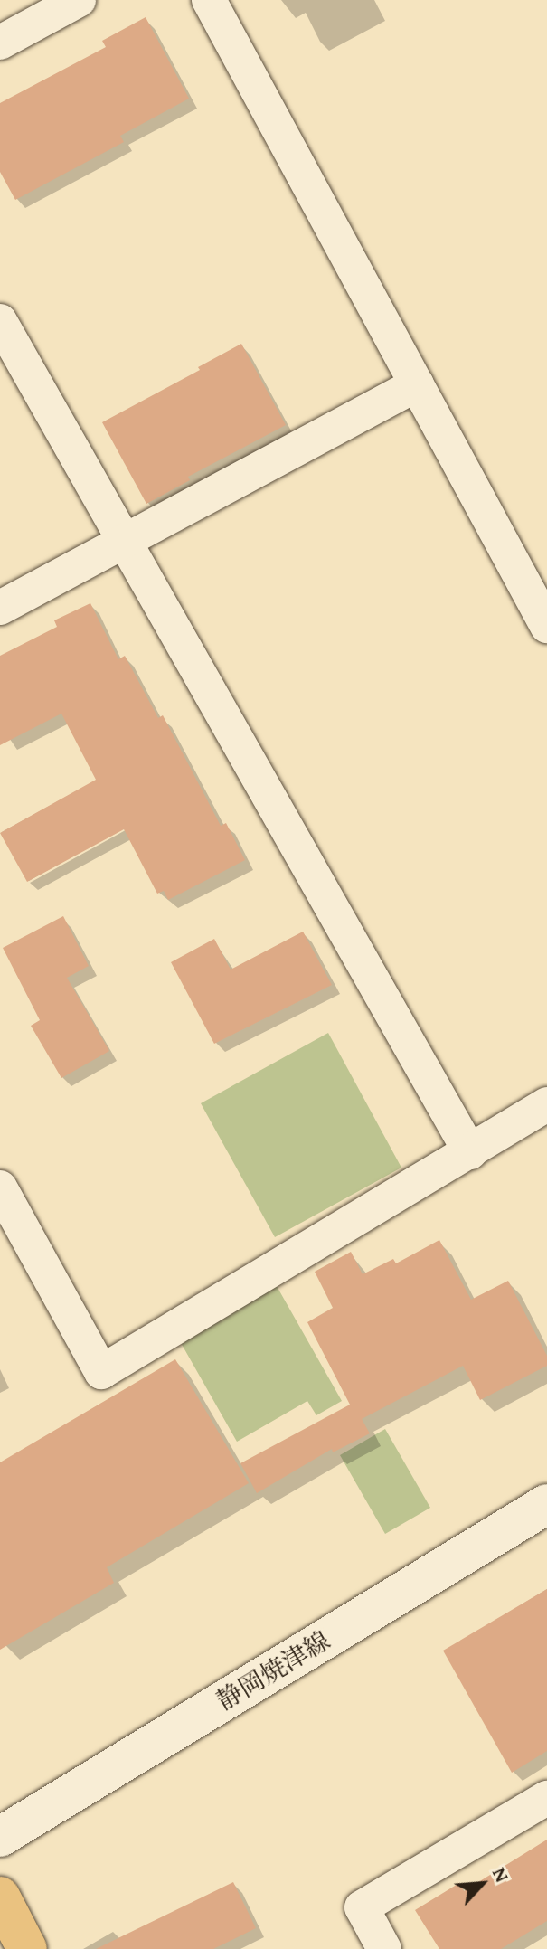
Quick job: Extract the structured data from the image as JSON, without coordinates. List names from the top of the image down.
{
  "streets": {
    "main road": ["静岡焼津線"]
  },
  "north": "top right"
}
